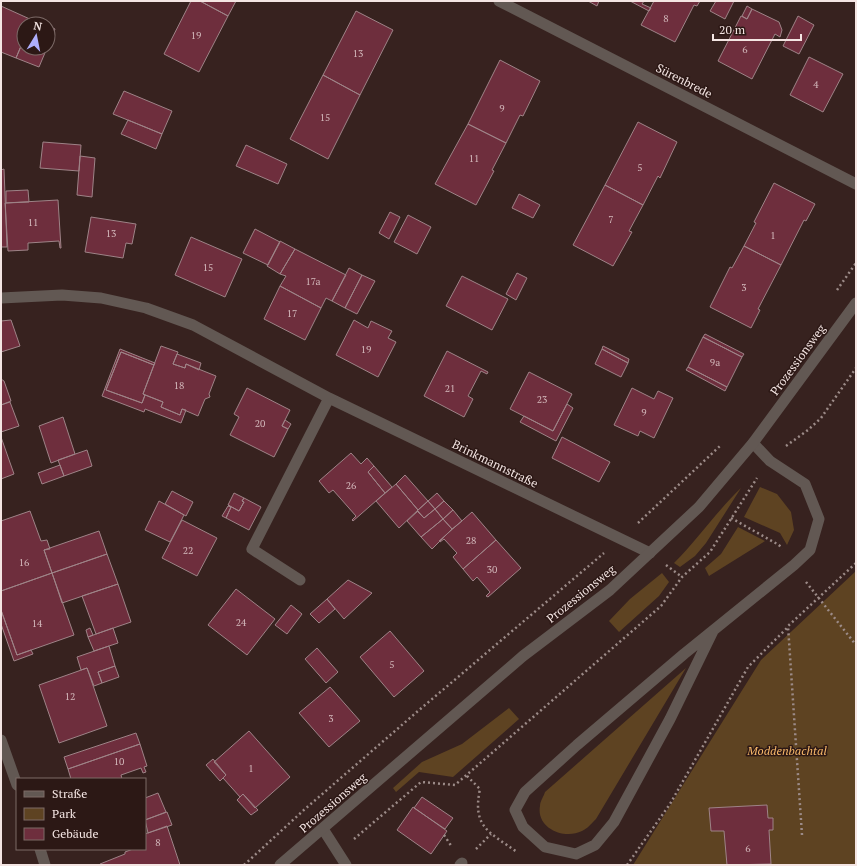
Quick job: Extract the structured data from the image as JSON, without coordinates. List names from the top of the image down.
{
  "streets": {
    "street": ["Sürenbrede", "Prozessionsweg", "Brinkmannstraße"]
  },
  "crossings": [
    ["Prozessionsweg", "Brinkmannstraße"]
  ],
  "parks": ["Moddenbachtal"],
  "house_numbers": [
    "8",
    "19",
    "6",
    "13",
    "4",
    "9",
    "15",
    "11",
    "5",
    "7",
    "11",
    "13",
    "1",
    "15",
    "17a",
    "3",
    "17",
    "19",
    "9a",
    "18",
    "21",
    "23",
    "9",
    "20",
    "26",
    "28",
    "22",
    "16",
    "30",
    "24",
    "14",
    "5",
    "12",
    "3",
    "10",
    "1",
    "8",
    "6"
  ],
  "legend": ["Straße", "Park", "Gebäude"],
  "scale_bar": "20 m",
  "north": "top"
}
